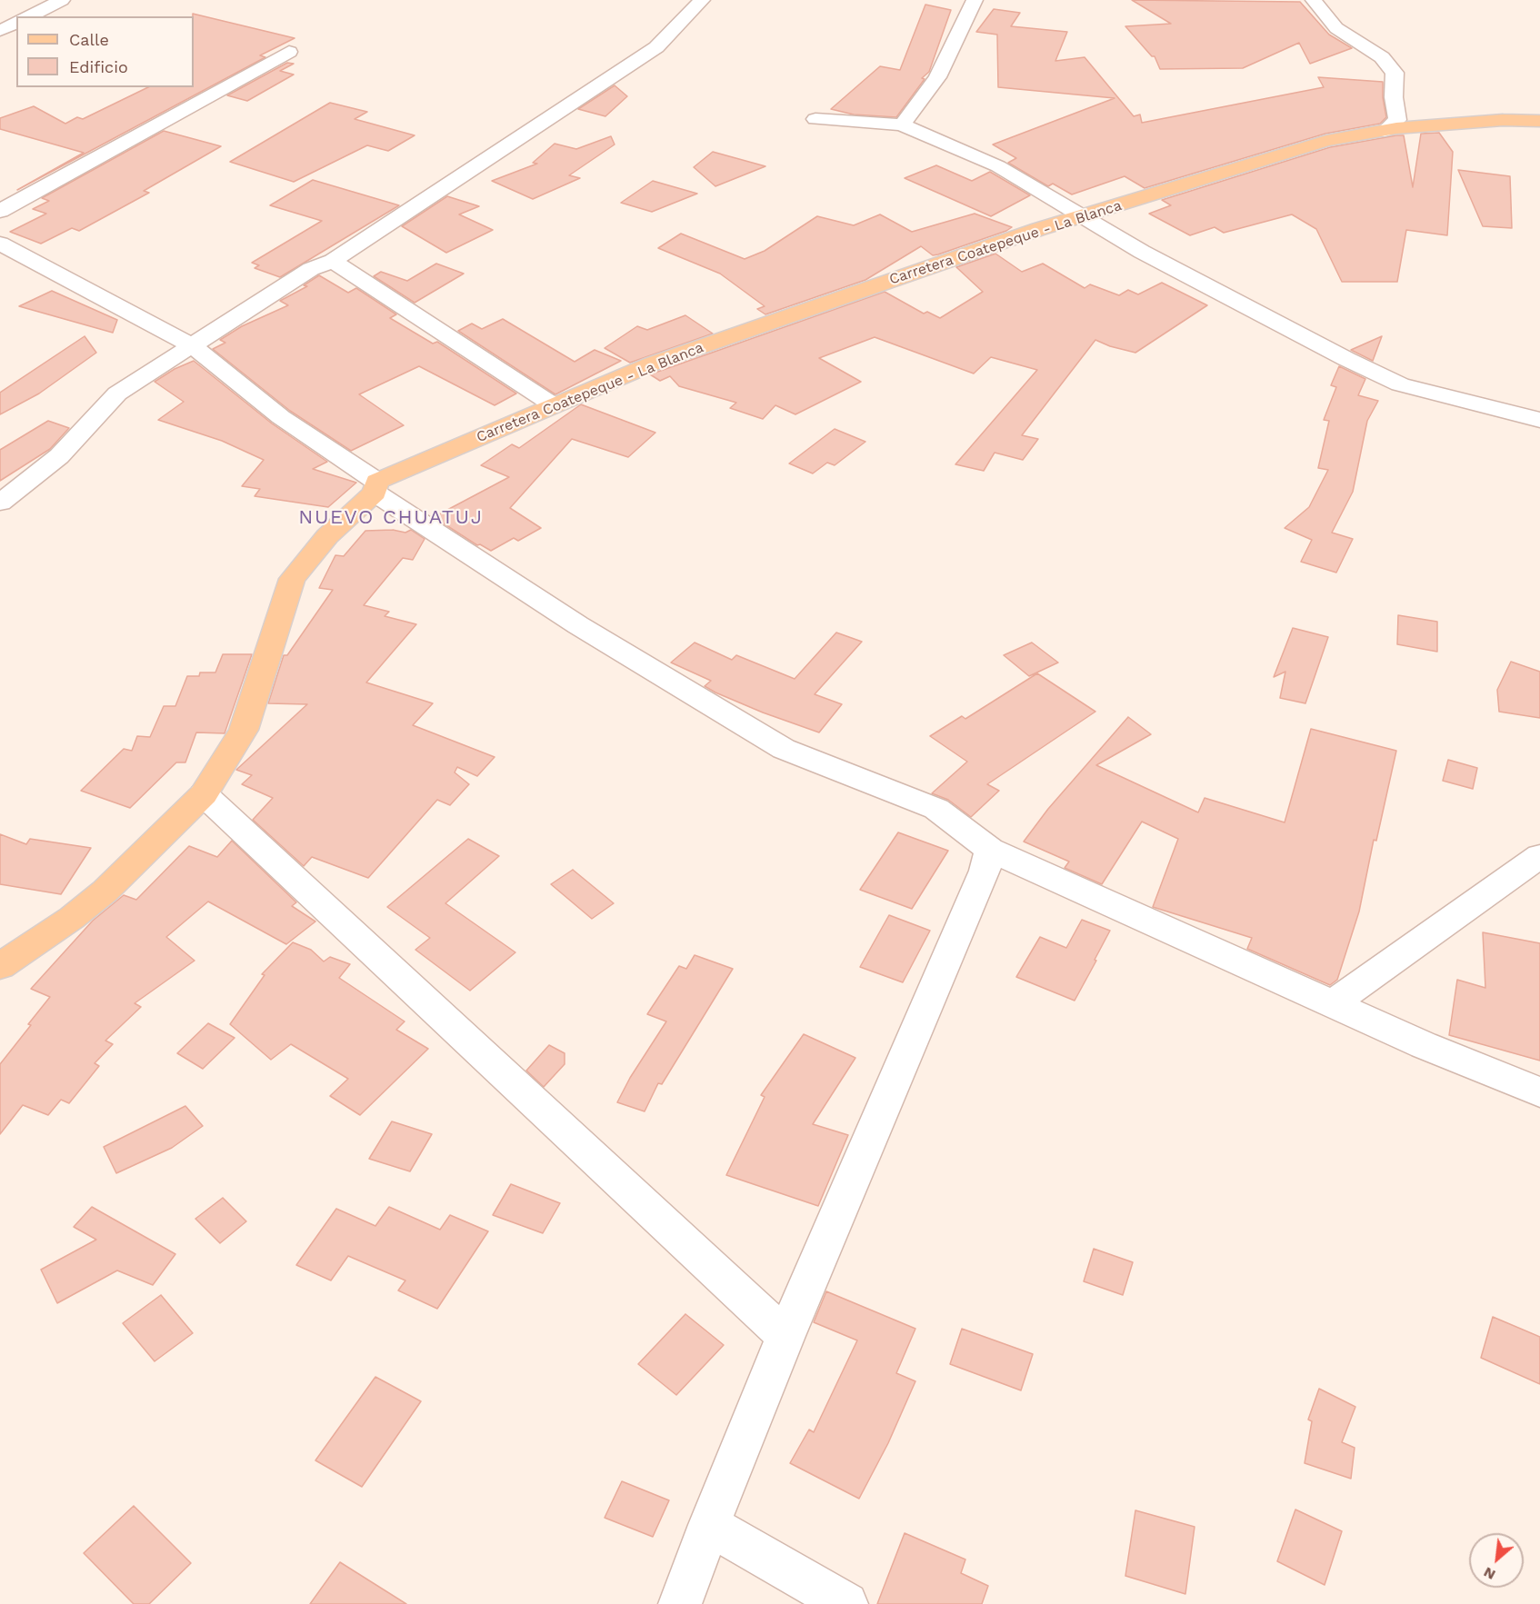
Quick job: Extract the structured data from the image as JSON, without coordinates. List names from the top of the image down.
{
  "streets": {
    "main road": ["Carretera Coatepeque - La Blanca"]
  },
  "districts": ["NUEVO CHUATUJ"],
  "legend": ["Calle", "Edificio"],
  "north": "bottom left"
}
